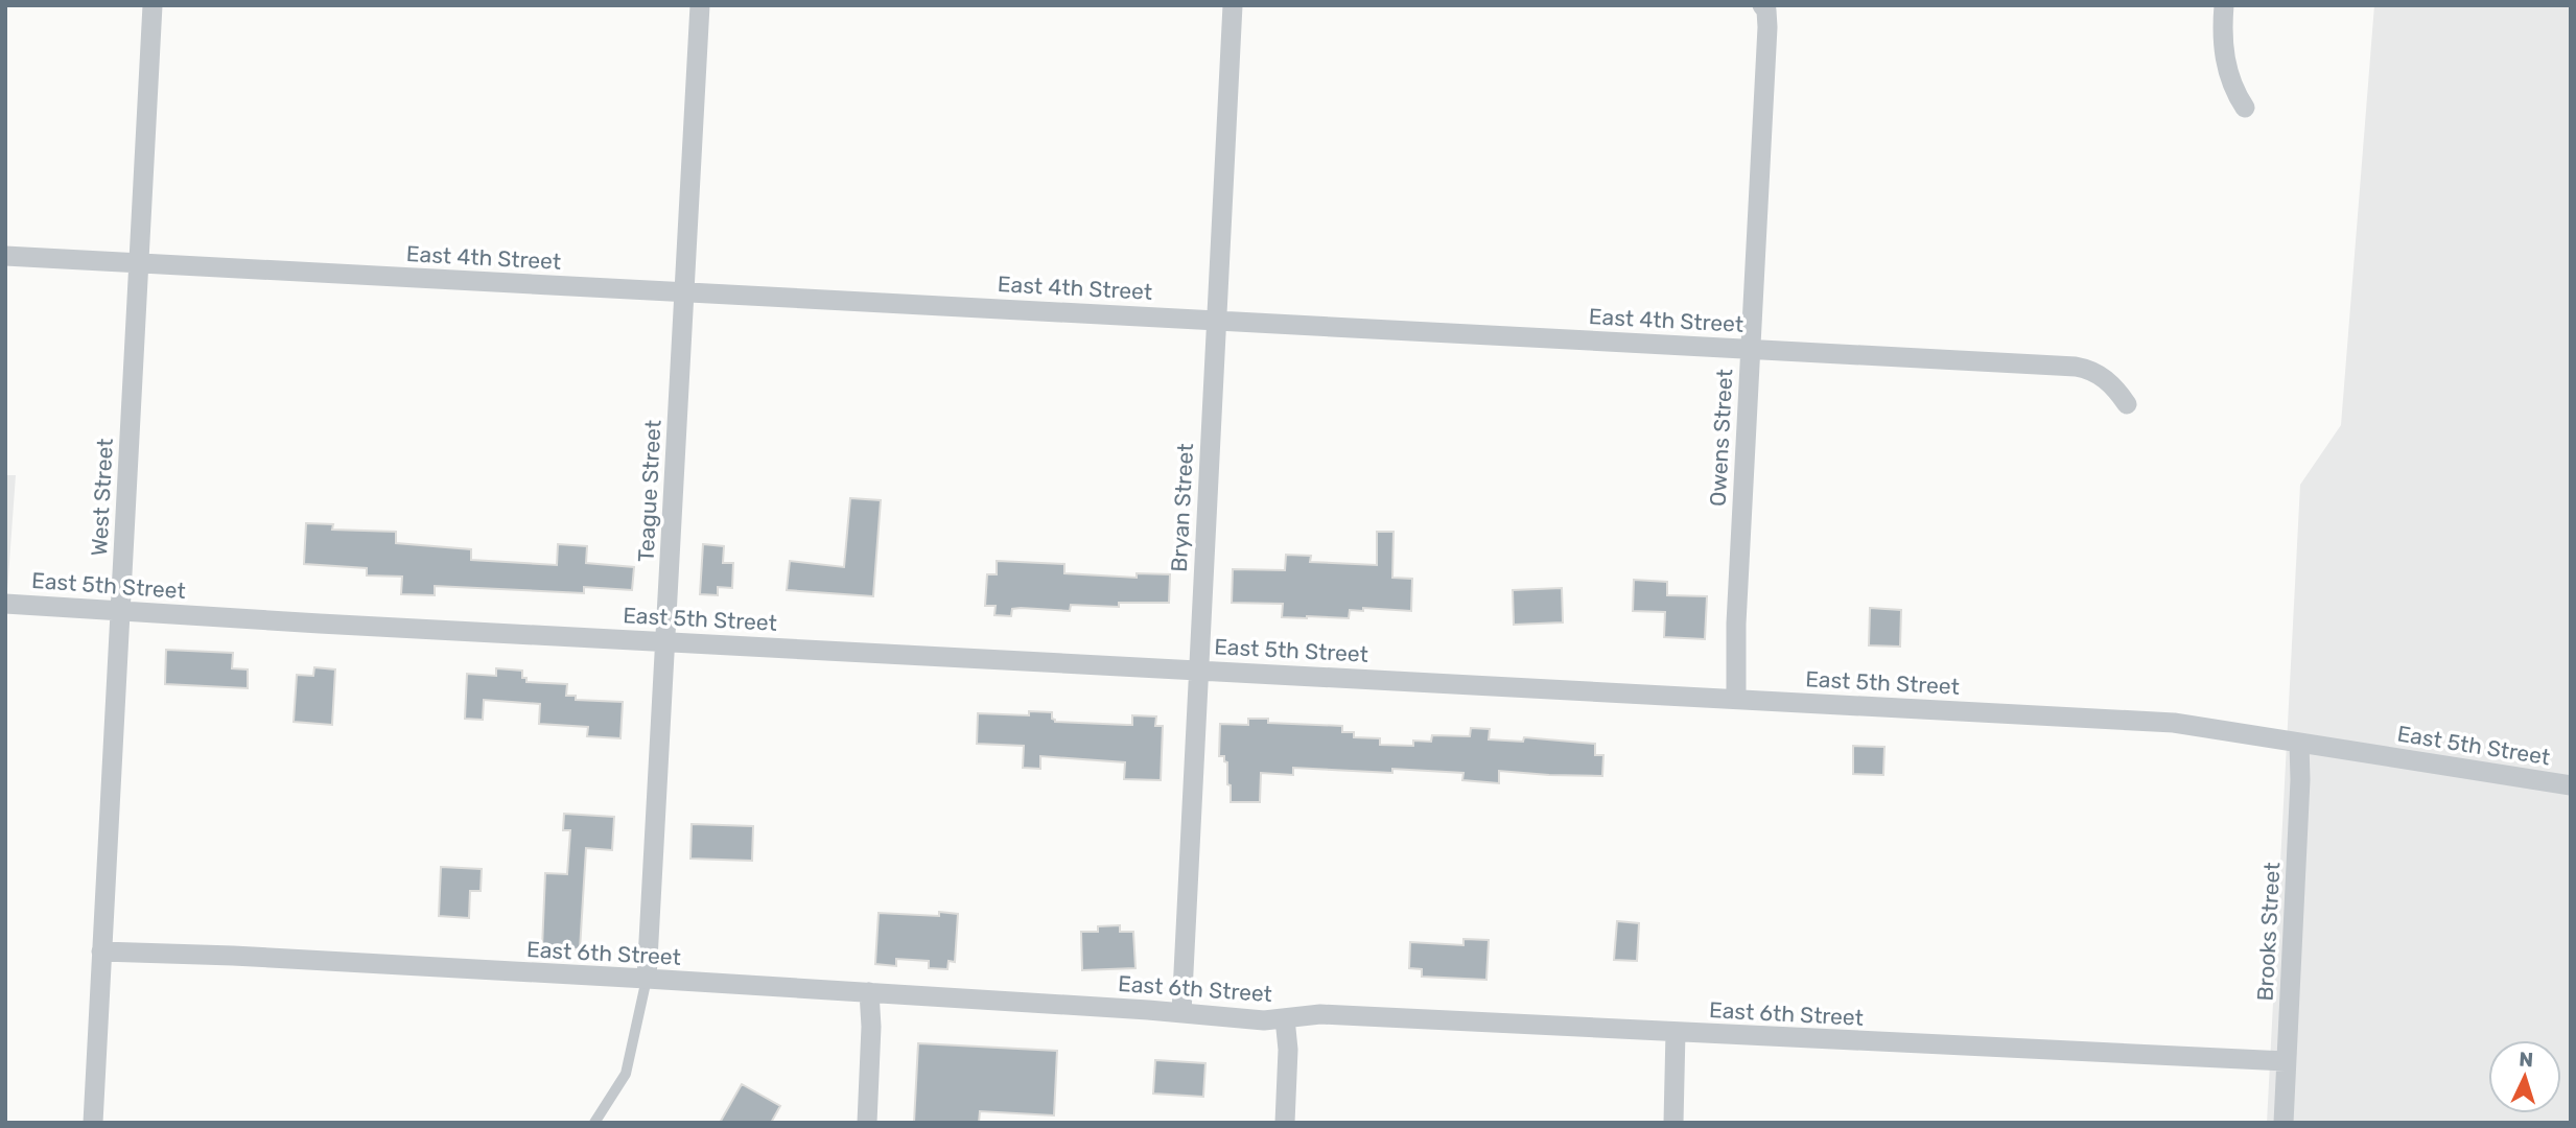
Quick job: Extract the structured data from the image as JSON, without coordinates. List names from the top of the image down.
{
  "streets": {
    "street": [
      "East 4th Street",
      "Owens Street",
      "Teague Street",
      "West Street",
      "Bryan Street",
      "East 5th Street",
      "Brooks Street",
      "East 6th Street"
    ]
  },
  "crossings": [
    ["East 4th Street", "Owens Street"],
    ["East 4th Street", "Teague Street"],
    ["East 4th Street", "West Street"],
    ["East 4th Street", "Bryan Street"],
    ["Owens Street", "East 5th Street"],
    ["Teague Street", "East 5th Street"],
    ["Teague Street", "East 6th Street"],
    ["West Street", "East 5th Street"],
    ["West Street", "East 6th Street"],
    ["Bryan Street", "East 5th Street"],
    ["Bryan Street", "East 6th Street"],
    ["East 5th Street", "Brooks Street"],
    ["Brooks Street", "East 6th Street"]
  ],
  "north": "top"
}
